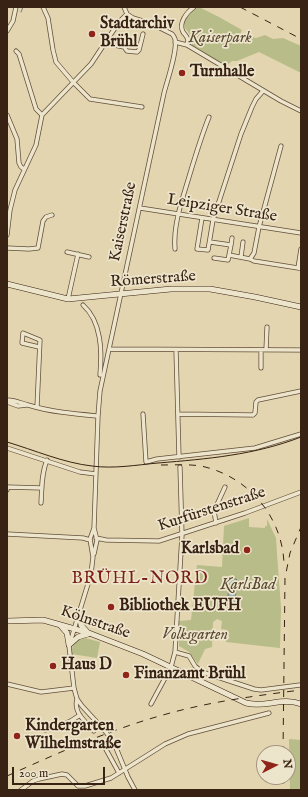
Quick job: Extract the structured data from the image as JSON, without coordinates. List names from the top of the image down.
{
  "streets": {
    "main road": ["Römerstraße", "Kölnstraße"],
    "street": ["Leipziger Straße", "Kaiserstraße", "Kurfürstenstraße"]
  },
  "crossings": [
    ["Leipziger Straße", "Kaiserstraße"],
    ["Kaiserstraße", "Römerstraße"],
    ["Kaiserstraße", "Kurfürstenstraße"],
    ["Kaiserstraße", "Kölnstraße"]
  ],
  "districts": ["BRÜHL-NORD"],
  "parks": ["Kaiserpark", "KarlsBad", "Volksgarten"],
  "places": [
    "Stadtarchiv Brühl",
    "Turnhalle",
    "Karlsbad",
    "Bibliothek EUFH",
    "Haus D",
    "Finanzamt Brühl",
    "Kindergarten Wilhelmstraße"
  ],
  "scale_bar": "200 m",
  "north": "right"
}
